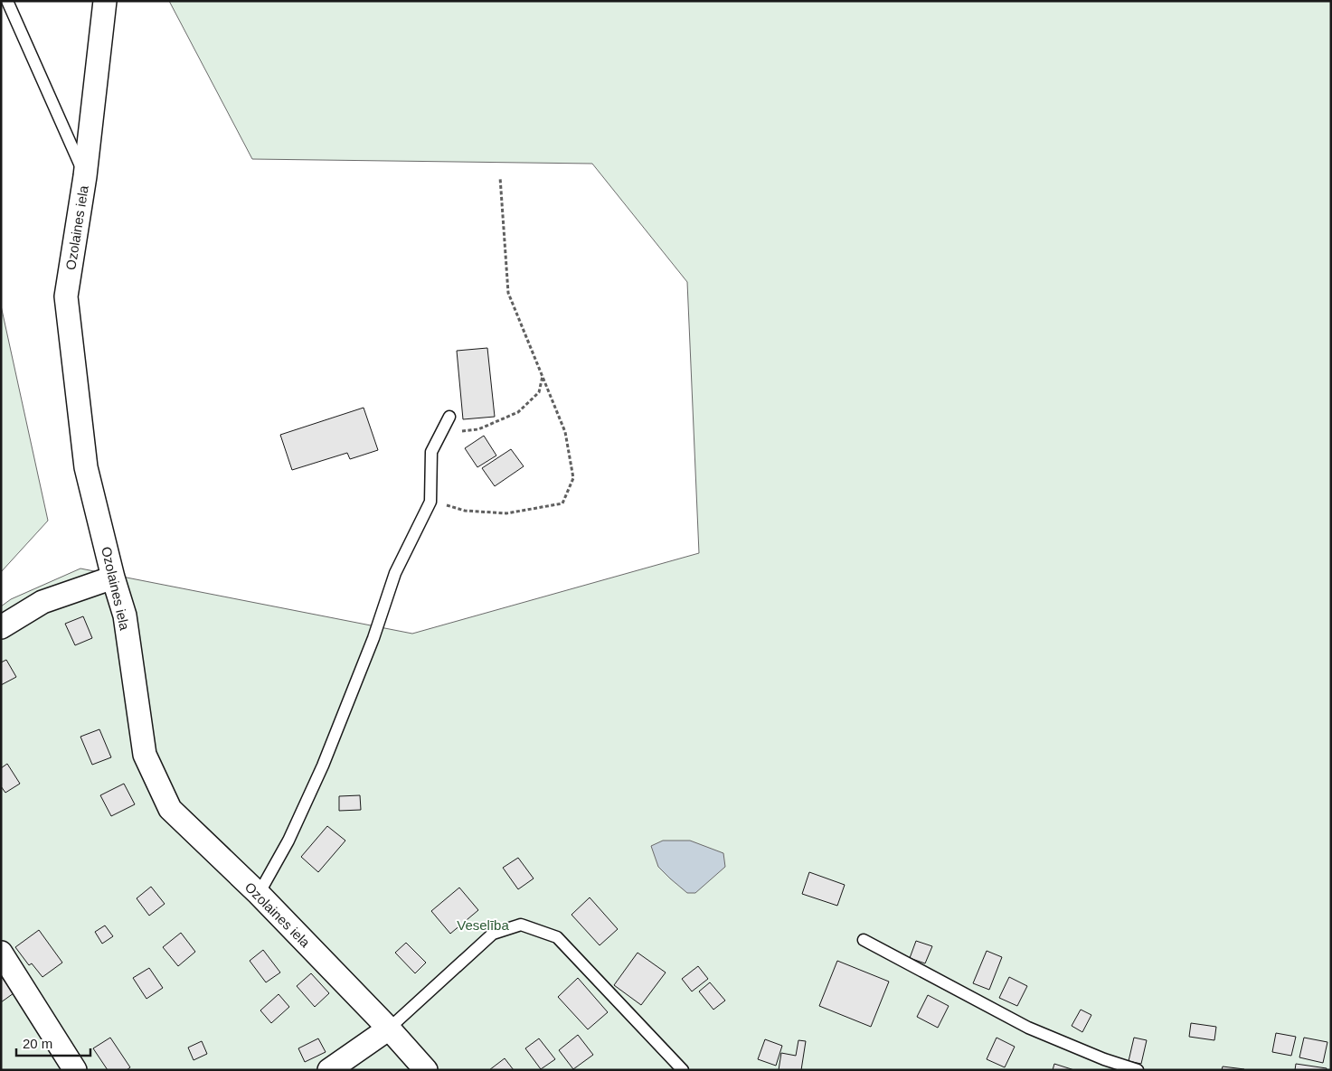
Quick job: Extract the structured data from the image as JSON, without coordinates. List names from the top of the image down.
{
  "streets": {
    "street": ["Ozolaines iela"]
  },
  "parks": ["Veselība"],
  "scale_bar": "20 m"
}
